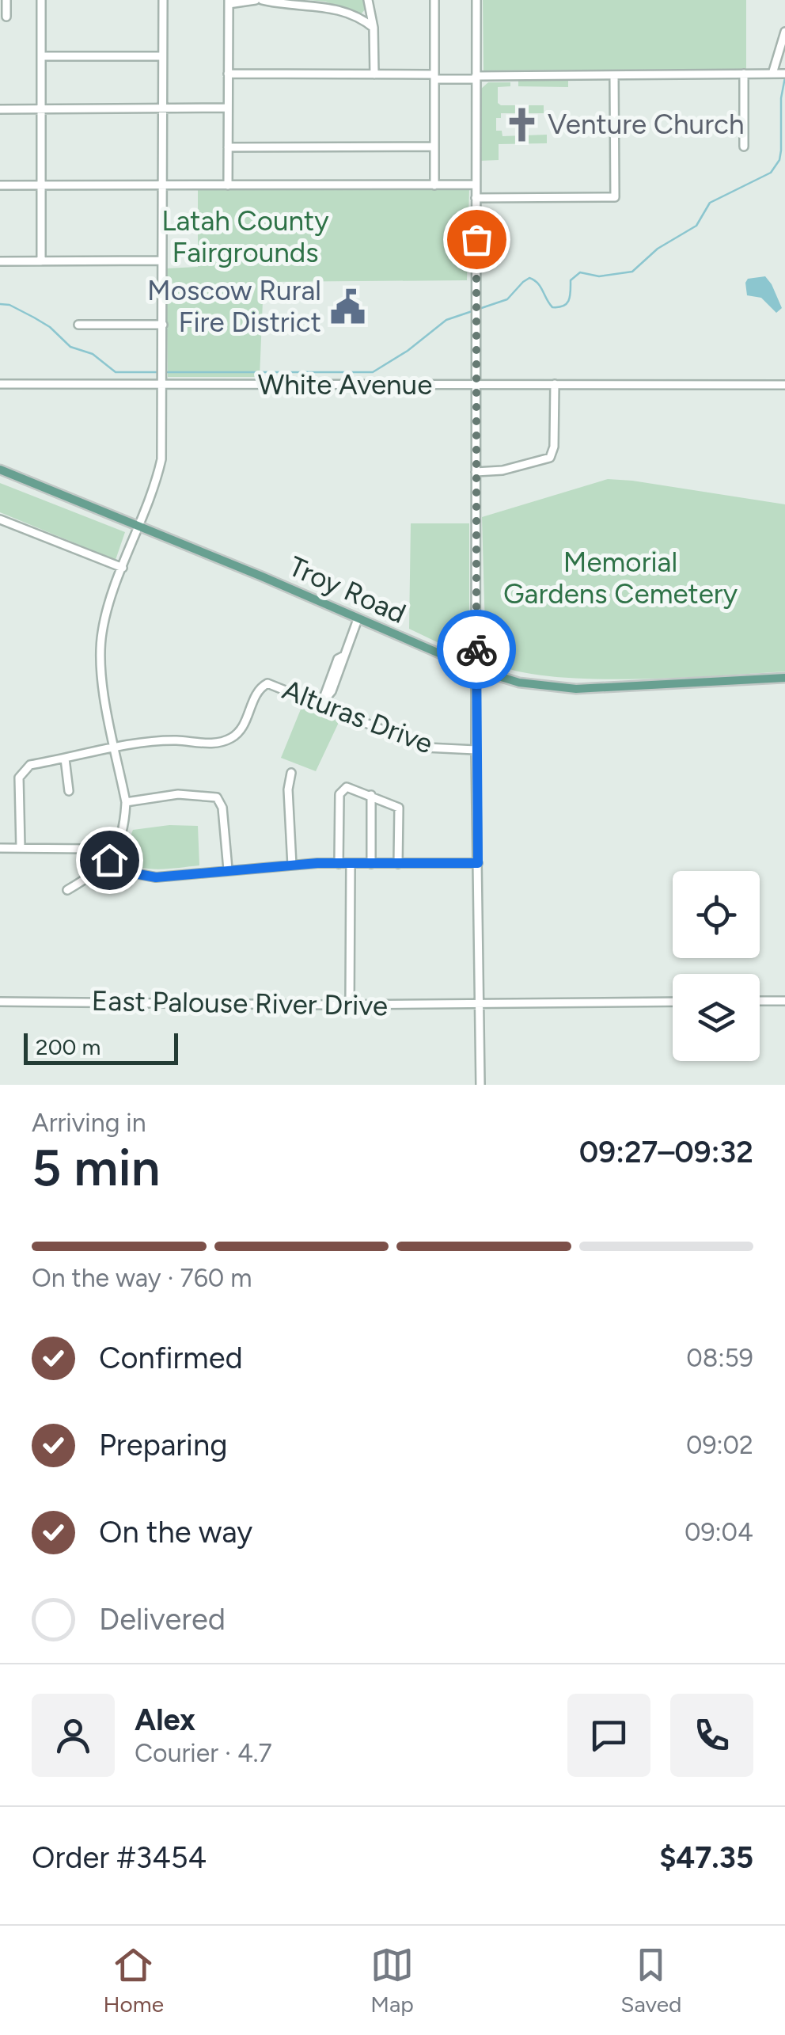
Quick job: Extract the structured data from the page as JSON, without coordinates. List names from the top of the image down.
{
  "streets": {
    "main road": ["Troy Road"],
    "street": ["White Avenue", "Alturas Drive", "East Palouse River Drive"]
  },
  "parks": ["Latah County Fairgrounds", "Memorial Gardens Cemetery"],
  "places": {
    "church": ["Venture Church"],
    "public building": ["Moscow Rural Fire District"]
  },
  "scale_bar": "200 m",
  "page": {
    "scale": "200 m",
    "heading": ["5 min", "Arriving in", "09:27–09:32"],
    "panel": [
      "Alex",
      "Courier · 4.7",
      "Order #3454",
      "$47.35"
    ],
    "bar": "On the way · 760 m",
    "list": [
      ["Confirmed", "08:59"],
      ["Preparing", "09:02"],
      ["On the way", "09:04"],
      "Delivered"
    ],
    "tabs": ["Home", "Map", "Saved"]
  }
}
